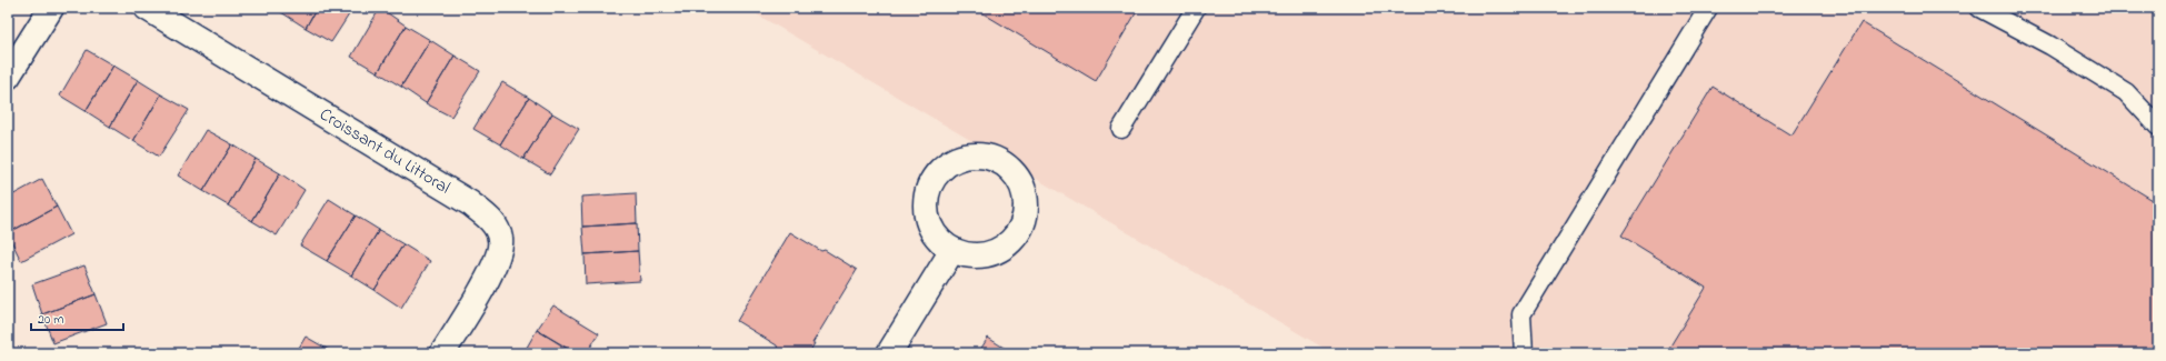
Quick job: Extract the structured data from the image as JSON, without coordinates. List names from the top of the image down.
{
  "streets": {
    "street": ["Croissant du Littoral"]
  },
  "scale_bar": "20 m"
}
